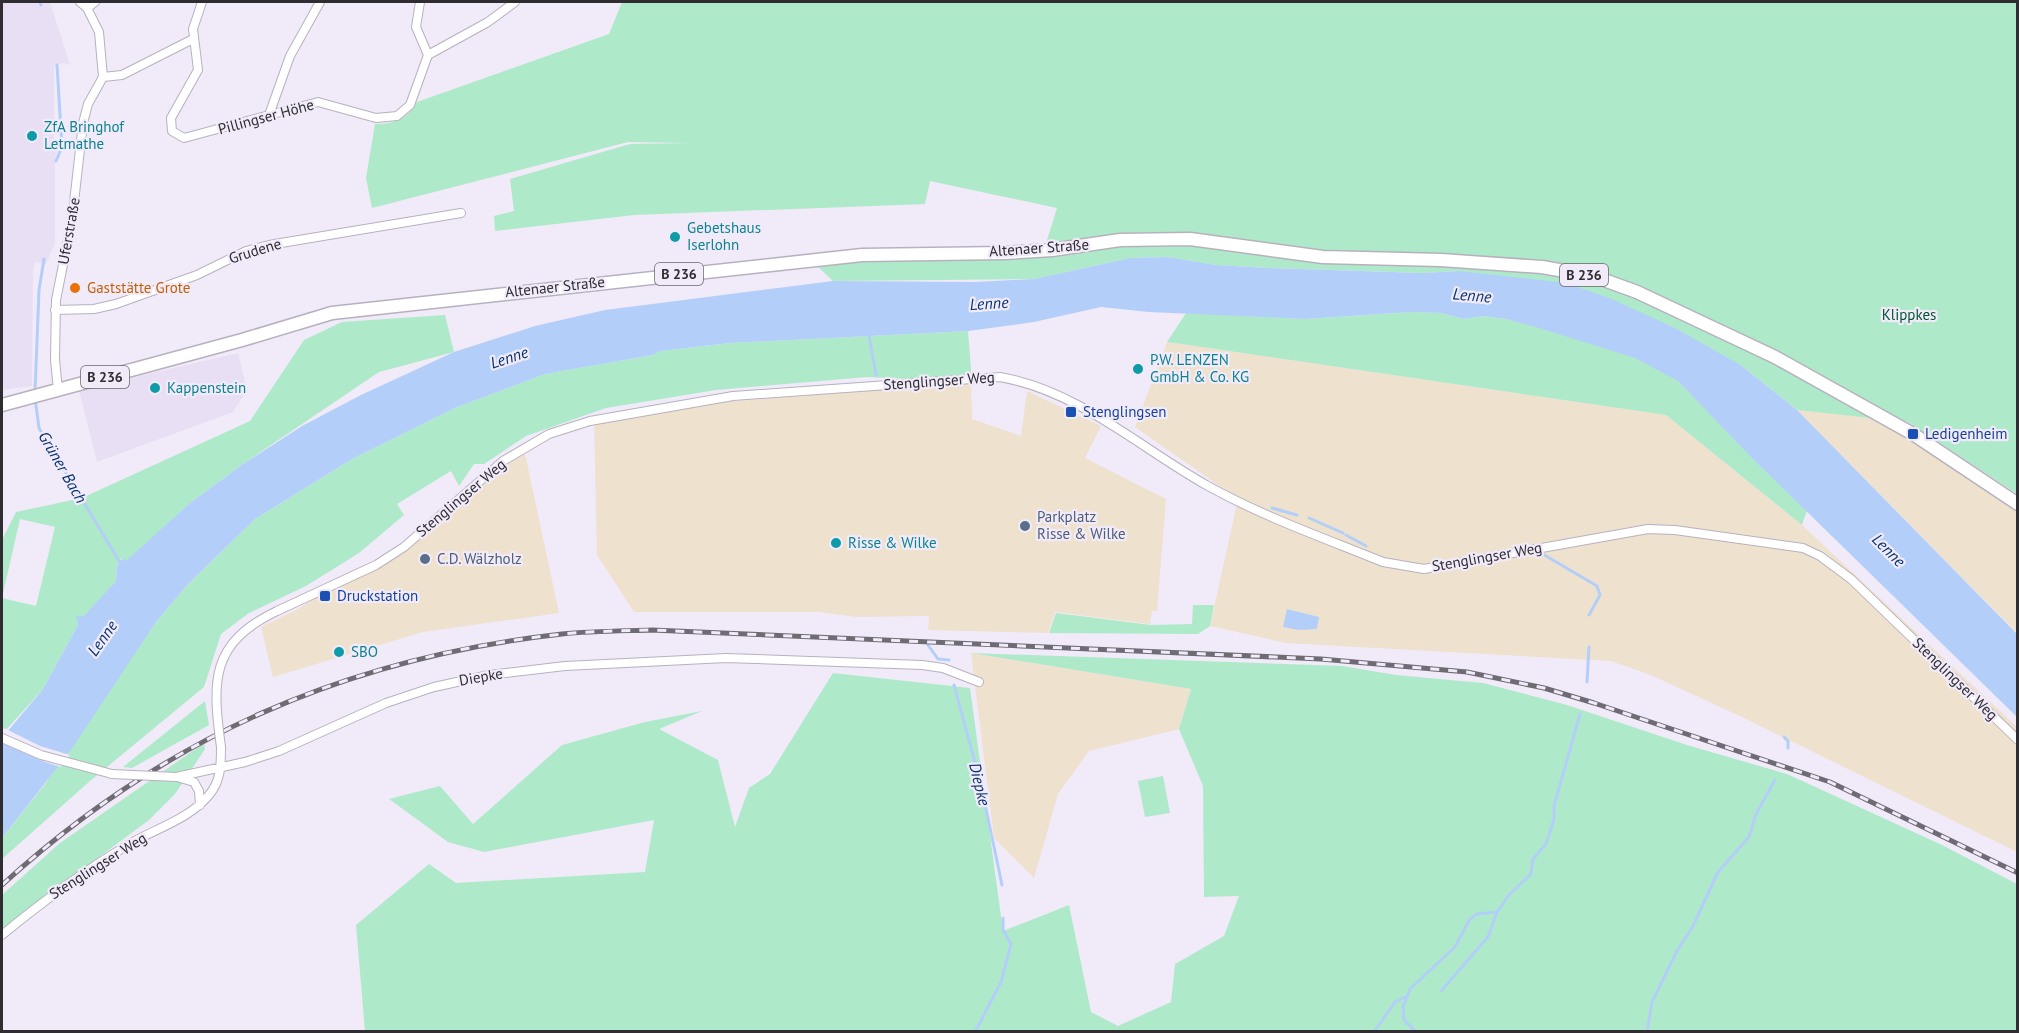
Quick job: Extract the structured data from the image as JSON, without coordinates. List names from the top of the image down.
{
  "streets": {
    "main road": ["Altenaer Straße", "B 236"],
    "street": [
      "Pillingser Höhe",
      "Uferstraße",
      "Grudene",
      "Stenglingser Weg",
      "Diepke"
    ]
  },
  "crossings": [
    ["Uferstraße", "Altenaer Straße"],
    ["Uferstraße", "Grudene"],
    ["Altenaer Straße", "B 236"],
    ["Stenglingser Weg", "Diepke"]
  ],
  "water": ["Lenne", "Grüner Bach", "Diepke"],
  "parks": ["Klippkes"],
  "places": {
    "other": [
      "ZfA Bringhof Letmathe",
      "Gebetshaus Iserlohn",
      "Gaststätte Grote",
      "P.W. LENZEN GmbH & Co. KG",
      "Kappenstein",
      "Parkplatz Risse & Wilke",
      "Risse & Wilke",
      "C.D. Wälzholz",
      "SBO"
    ],
    "transit": ["Stenglingsen", "Ledigenheim", "Druckstation"]
  }
}
